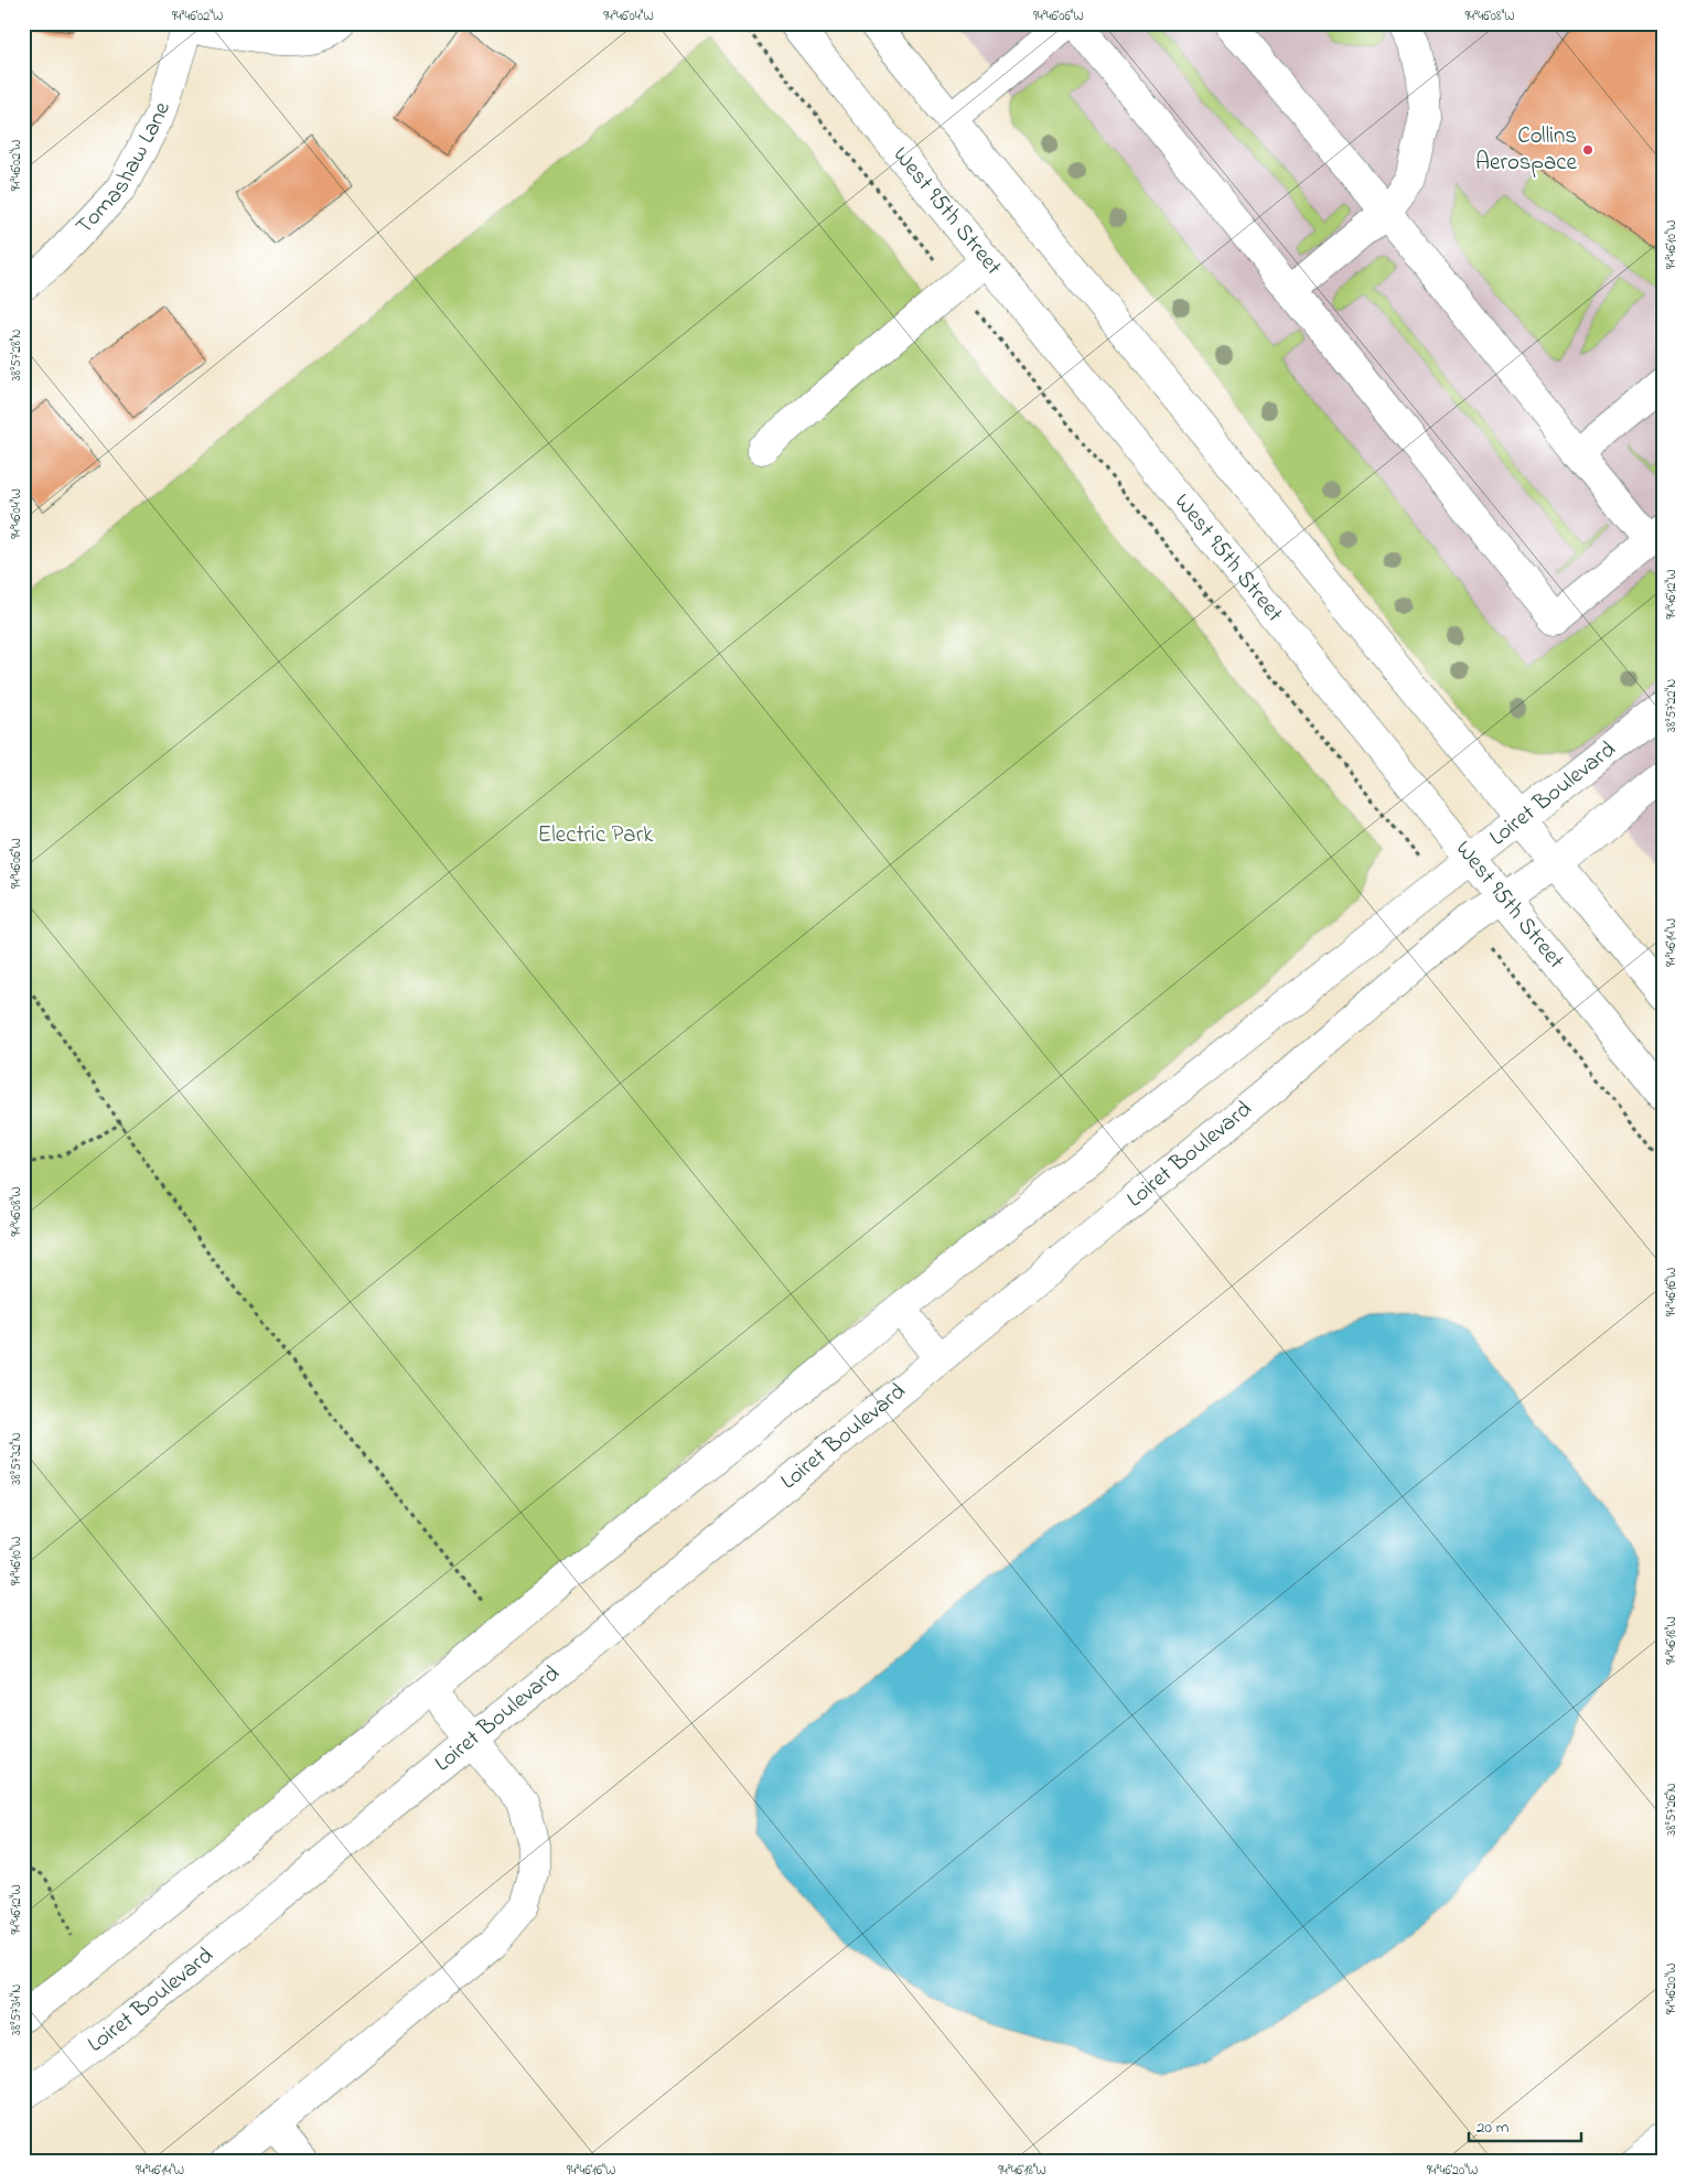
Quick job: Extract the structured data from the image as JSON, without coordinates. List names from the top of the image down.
{
  "streets": {
    "main road": ["Tomashaw Lane", "West 95th Street", "Loiret Boulevard"]
  },
  "crossings": [
    ["West 95th Street", "Loiret Boulevard"]
  ],
  "parks": ["Electric Park"],
  "places": ["Collins Aerospace"],
  "scale_bar": "20 m",
  "coordinates": [
    "94°46'02\"W",
    "94°46'04\"W",
    "94°46'06\"W",
    "94°46'08\"W",
    "94°46'10\"W",
    "38°57'28\"N",
    "94°46'12\"W",
    "38°57'22\"N",
    "94°46'14\"W",
    "94°46'16\"W",
    "38°57'32\"N",
    "94°46'18\"W",
    "38°57'26\"N",
    "94°46'20\"W",
    "38°57'34\"N"
  ]
}
